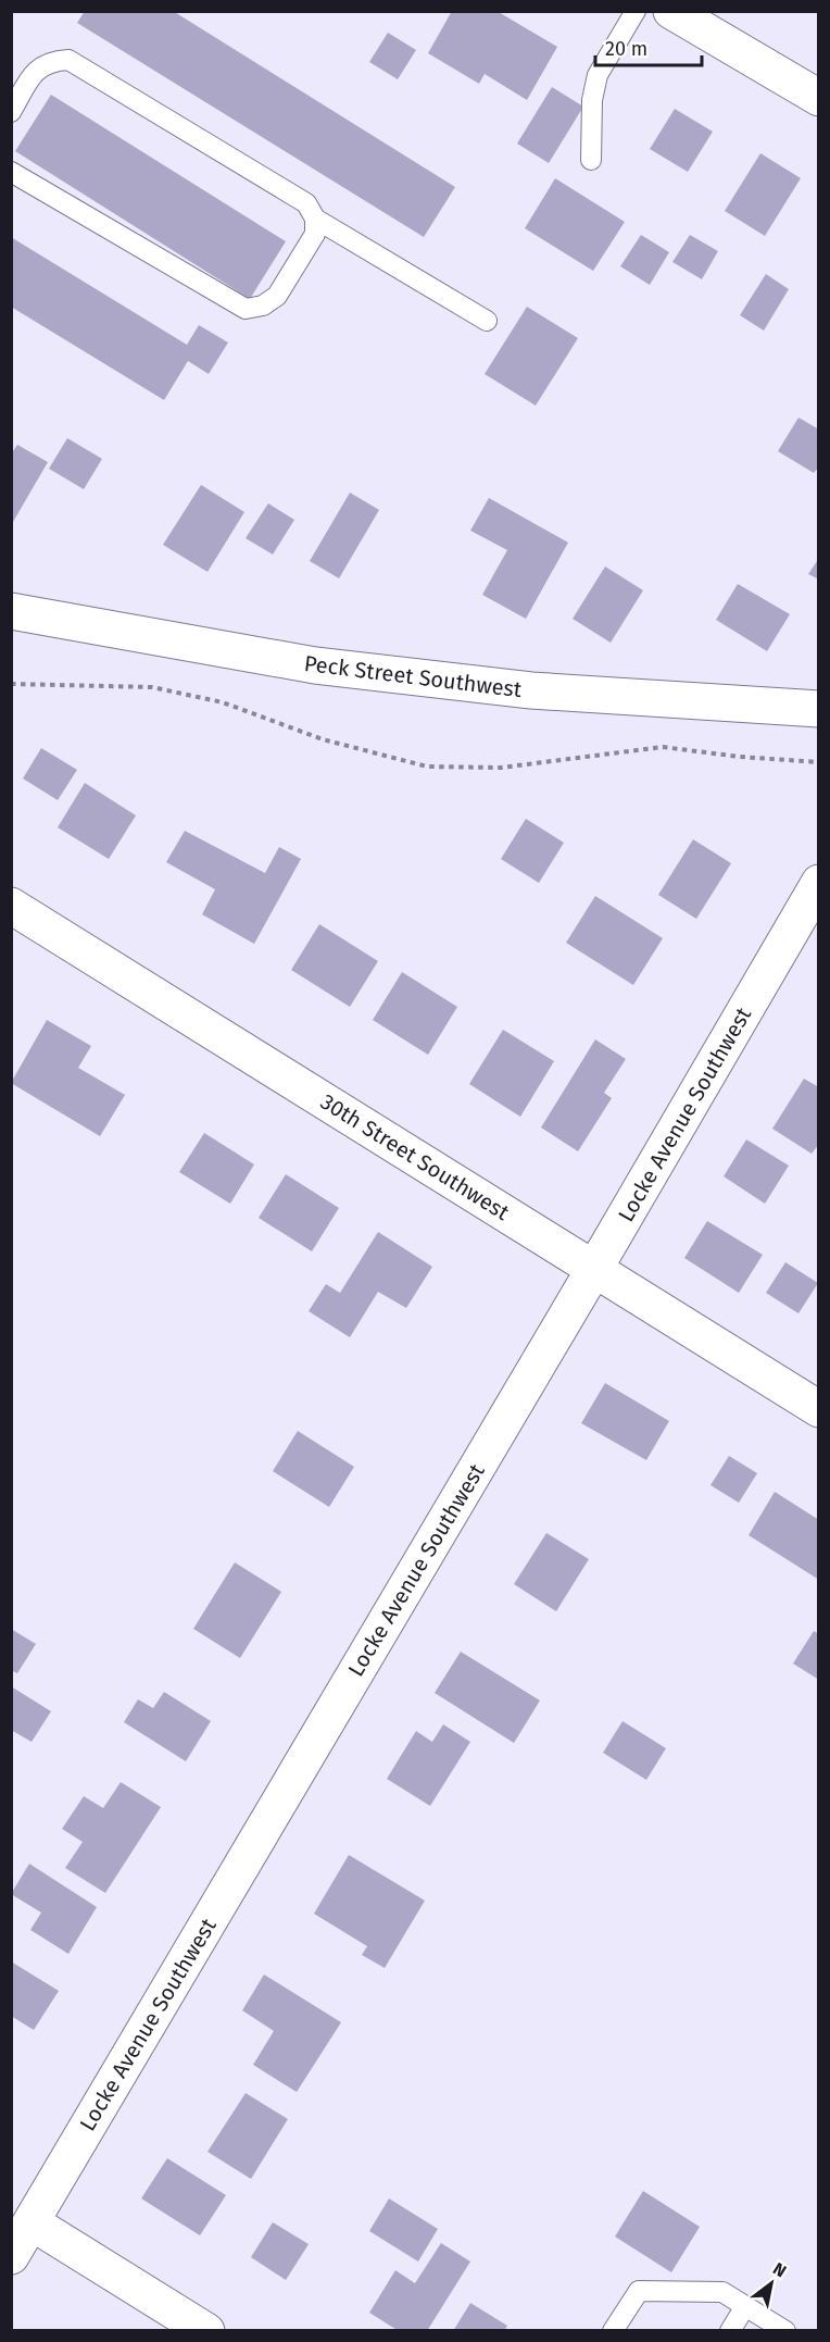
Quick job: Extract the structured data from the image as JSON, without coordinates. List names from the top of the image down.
{
  "streets": {
    "street": ["Peck Street Southwest", "Locke Avenue Southwest", "30th Street Southwest"]
  },
  "crossings": [
    ["Locke Avenue Southwest", "30th Street Southwest"]
  ],
  "scale_bar": "20 m",
  "north": "top right"
}
